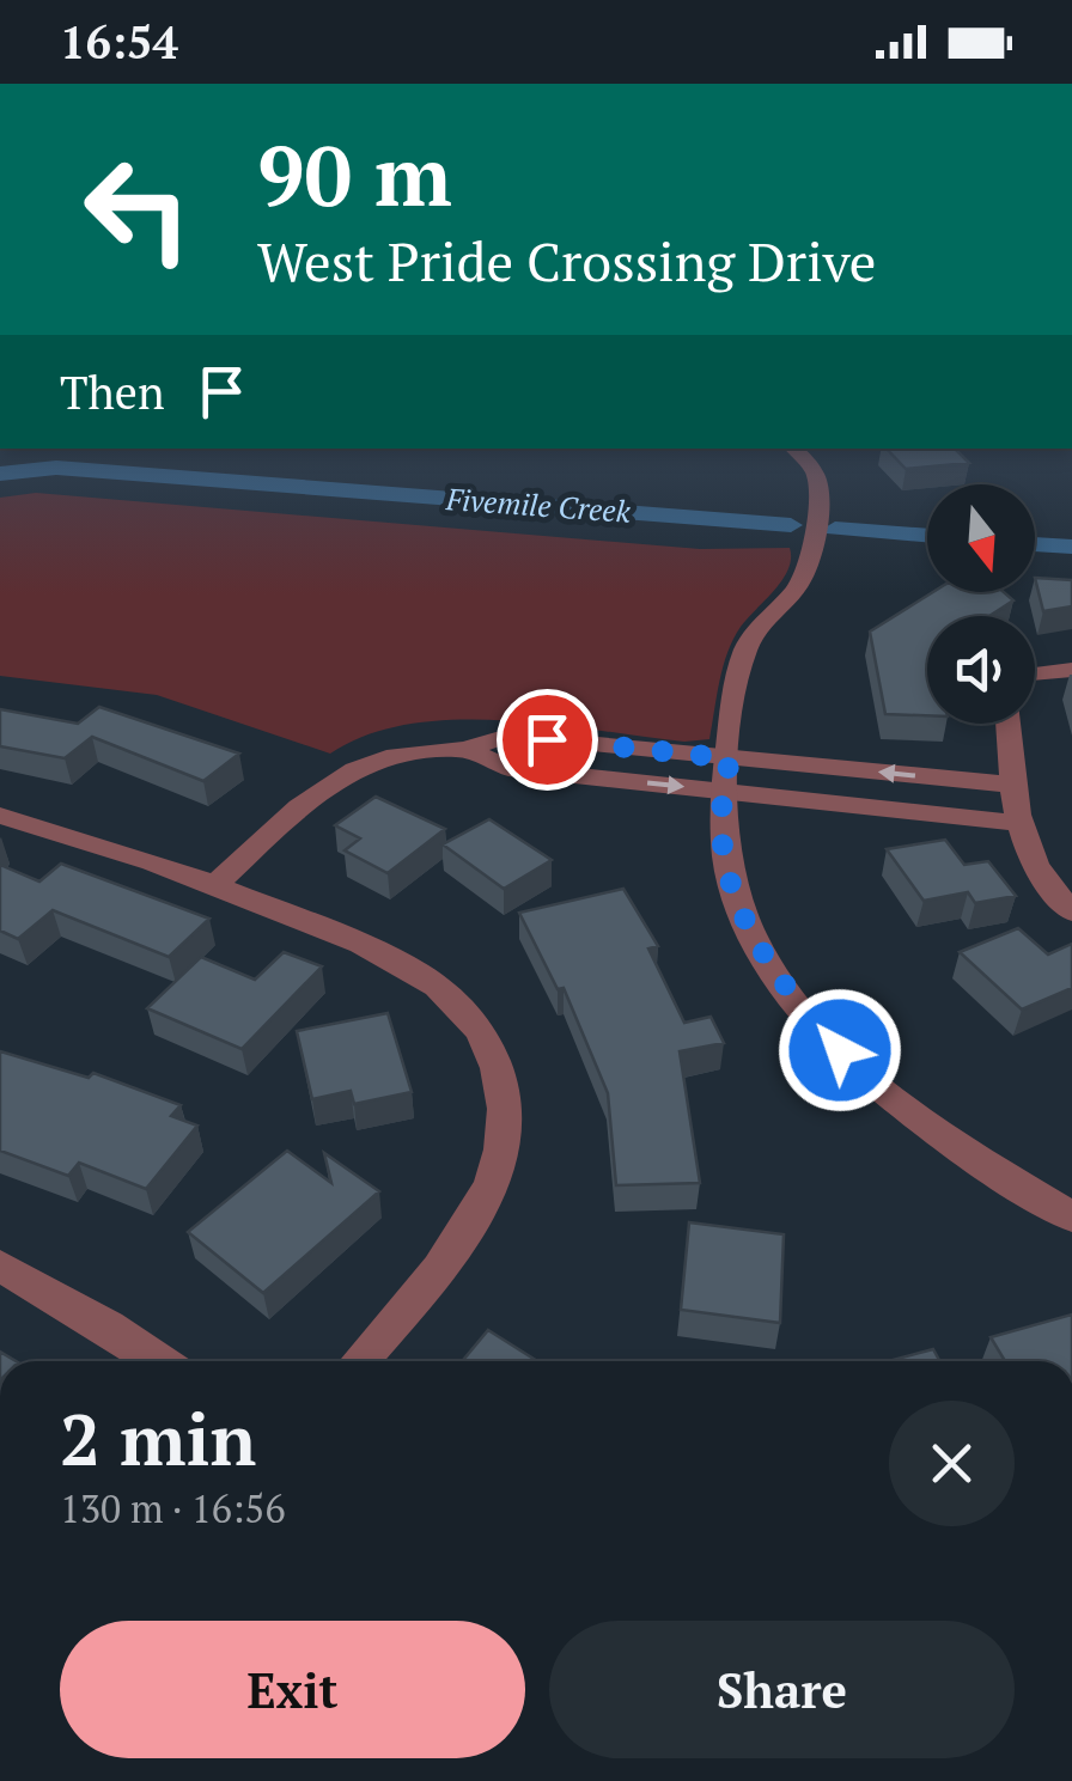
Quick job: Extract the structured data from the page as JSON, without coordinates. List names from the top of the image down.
{
  "water": ["Fivemile Creek"],
  "north": "bottom",
  "page": {
    "status": "16:54",
    "turn": ["90 m", "West Pride Crossing Drive"],
    "then": "Then",
    "heading": ["2 min", "130 m · 16:56"],
    "buttons": ["Exit", "Share"]
  }
}
